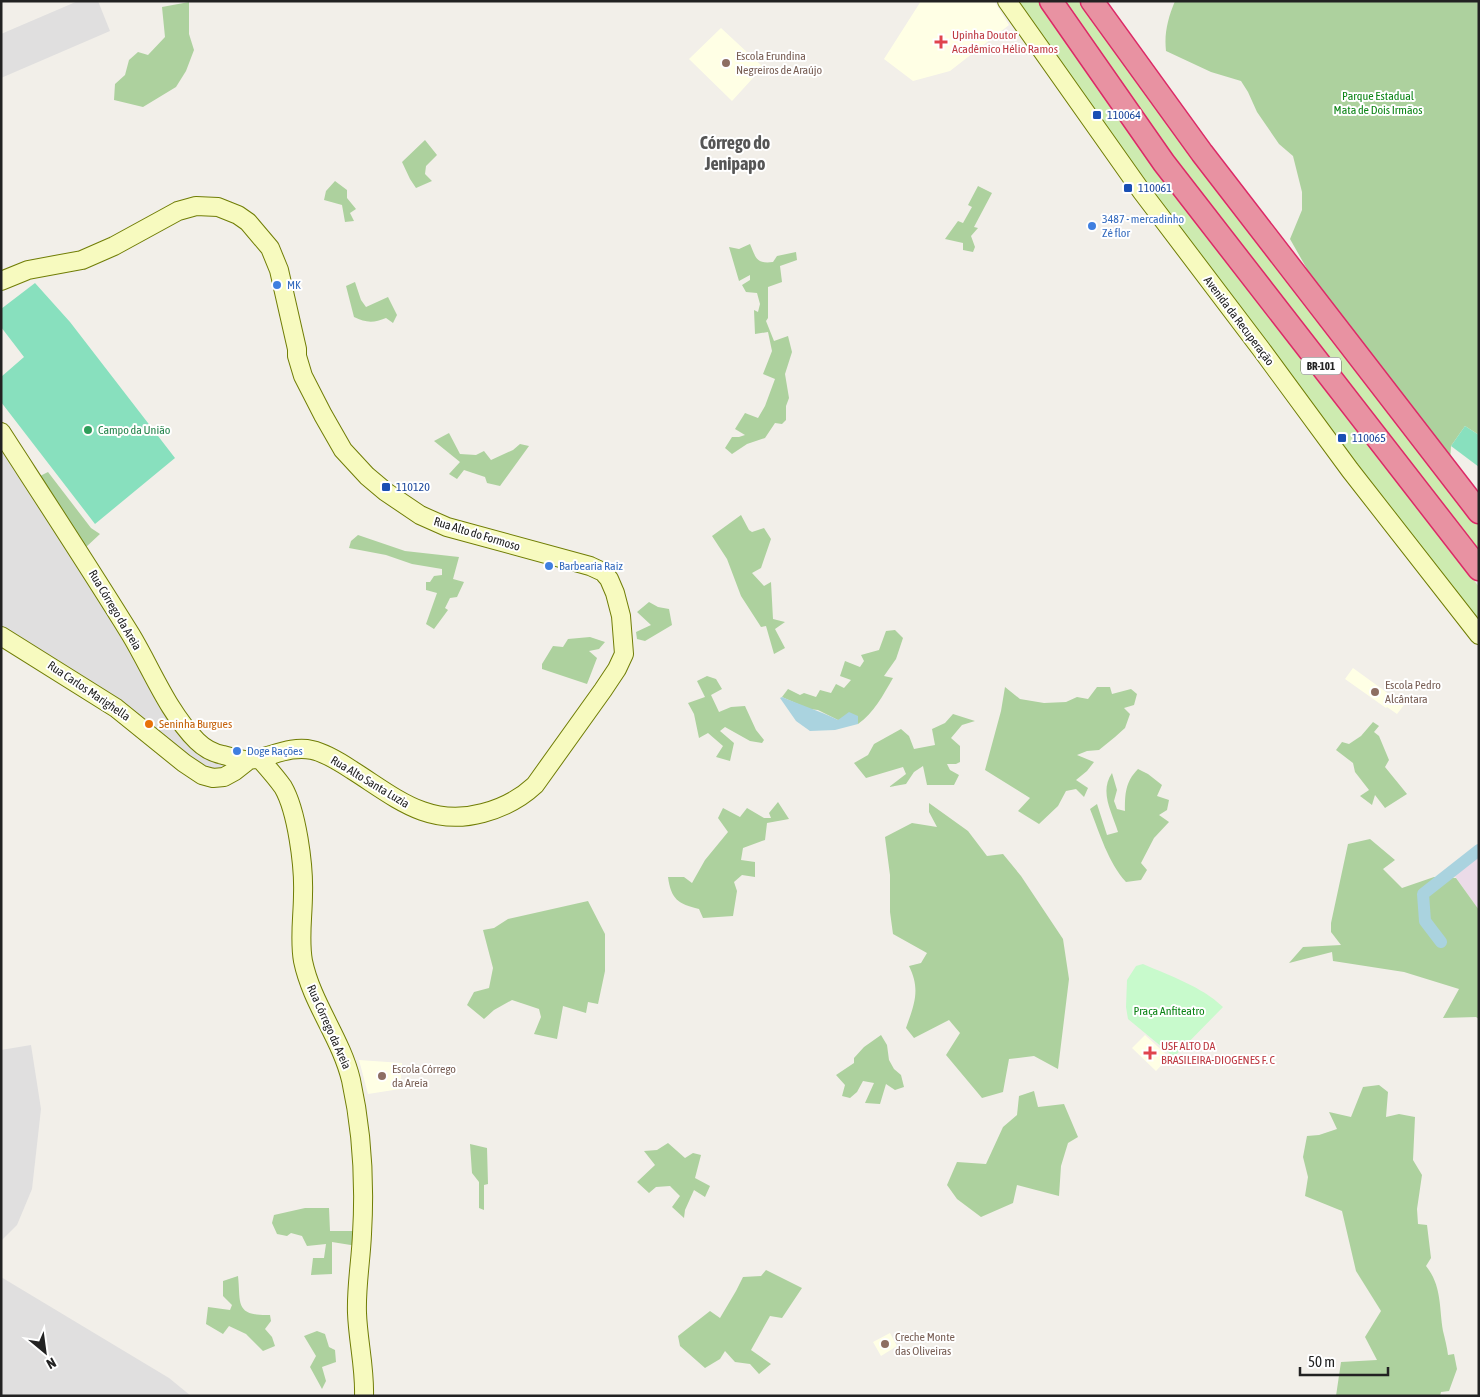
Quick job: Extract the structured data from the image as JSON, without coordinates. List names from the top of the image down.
{
  "streets": {
    "highway": ["BR-101"],
    "street": [
      "Avenida da Recuperação",
      "Rua Alto do Formoso",
      "Rua Córrego da Areia",
      "Rua Carlos Marighella",
      "Rua Alto Santa Luzia"
    ]
  },
  "crossings": [
    ["Rua Alto do Formoso", "Rua Alto Santa Luzia"],
    ["Rua Córrego da Areia", "Rua Carlos Marighella"],
    ["Rua Córrego da Areia", "Rua Alto Santa Luzia"],
    ["Rua Carlos Marighella", "Rua Alto Santa Luzia"]
  ],
  "districts": ["Córrego do Jenipapo"],
  "parks": ["Parque Estadual Mata de Dois Irmãos", "Praça Anfiteatro"],
  "places": {
    "health": ["Upinha Doutor Acadêmico Hélio Ramos", "USF ALTO DA BRASILEIRA-DIOGENES F. C"],
    "other": [
      "Escola Erundina Negreiros de Araújo",
      "3487 - mercadinho Zé flor",
      "MK",
      "Campo da União",
      "Barbearia Raiz",
      "Escola Pedro Alcântara",
      "Seninha Burgues",
      "Doge Rações",
      "Escola Córrego da Areia",
      "Creche Monte das Oliveiras"
    ],
    "transit": [
      "110064",
      "110061",
      "110065",
      "110120"
    ]
  },
  "scale_bar": "50 m",
  "north": "bottom right"
}
